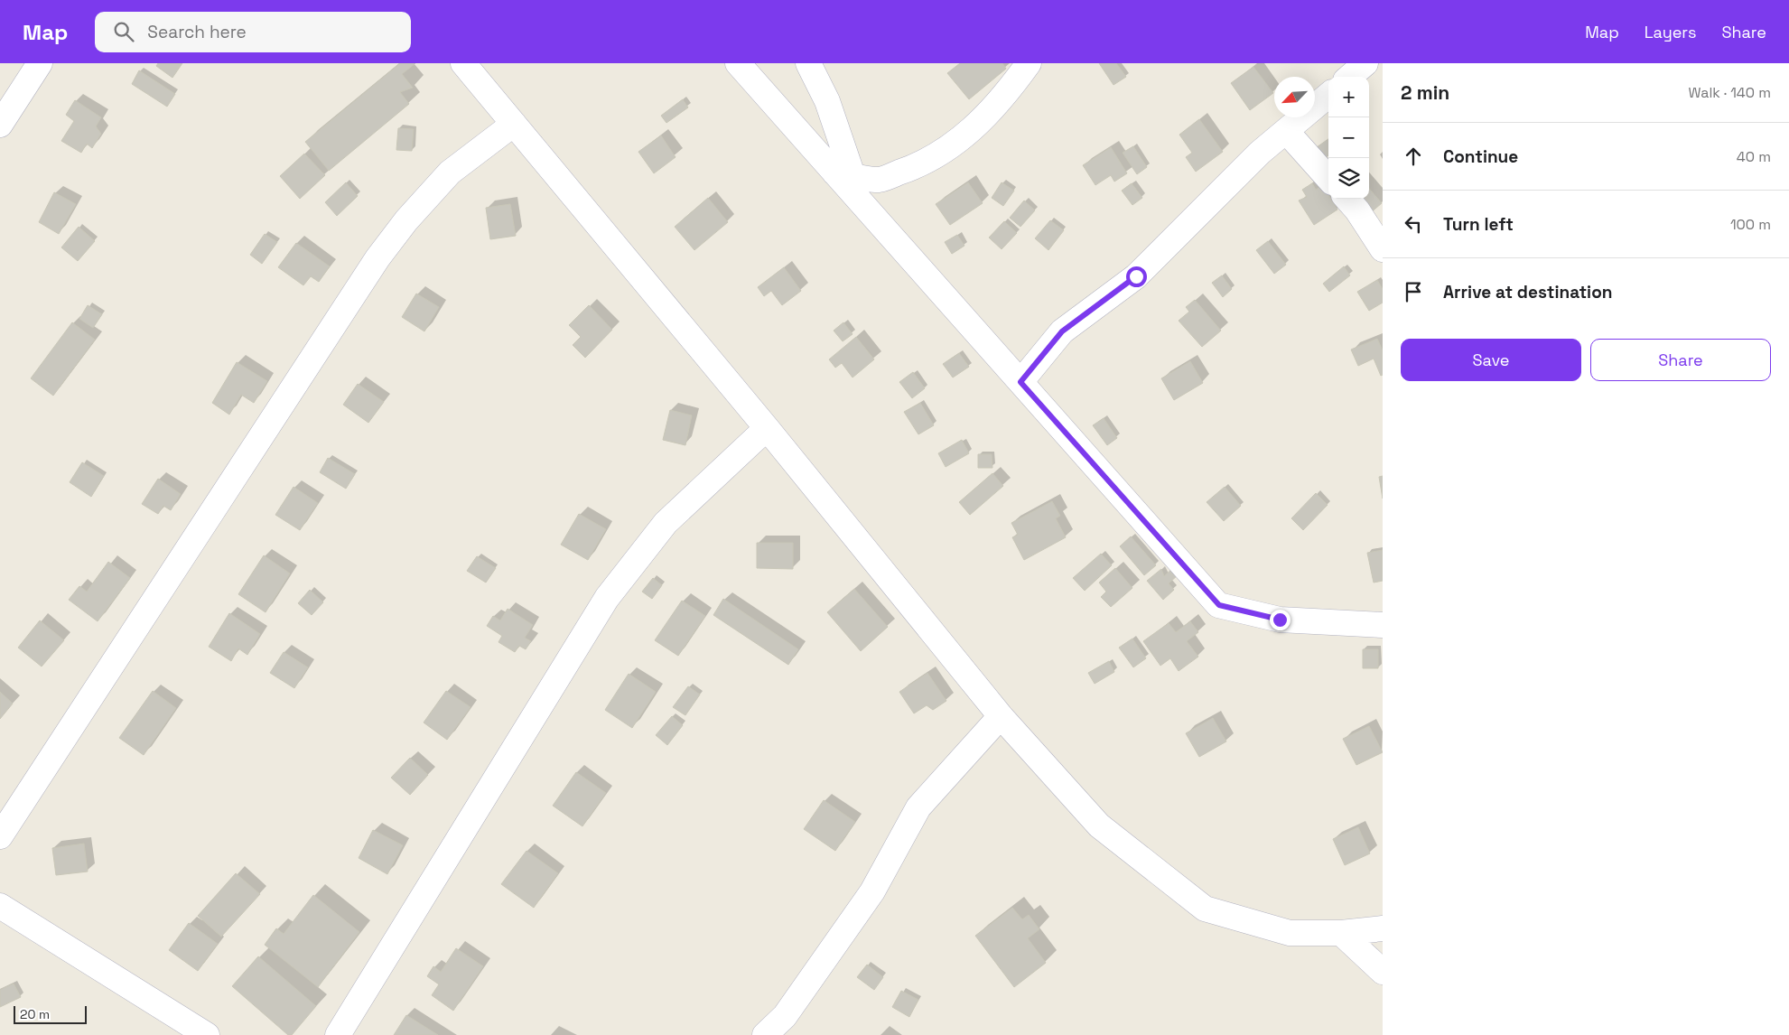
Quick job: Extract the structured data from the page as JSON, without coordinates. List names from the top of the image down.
{
  "scale_bar": "20 m",
  "north": "bottom left",
  "page": {
    "header": "Map",
    "search": "Search here",
    "nav": ["Map", "Layers", "Share"],
    "heading": ["2 min", "Walk · 140 m"],
    "map_buttons": ["+", "−"],
    "list": [
      ["Continue", "40 m"],
      ["Turn left", "100 m"],
      "Arrive at destination"
    ],
    "buttons": ["Save", "Share"],
    "scale": "20 m"
  }
}
